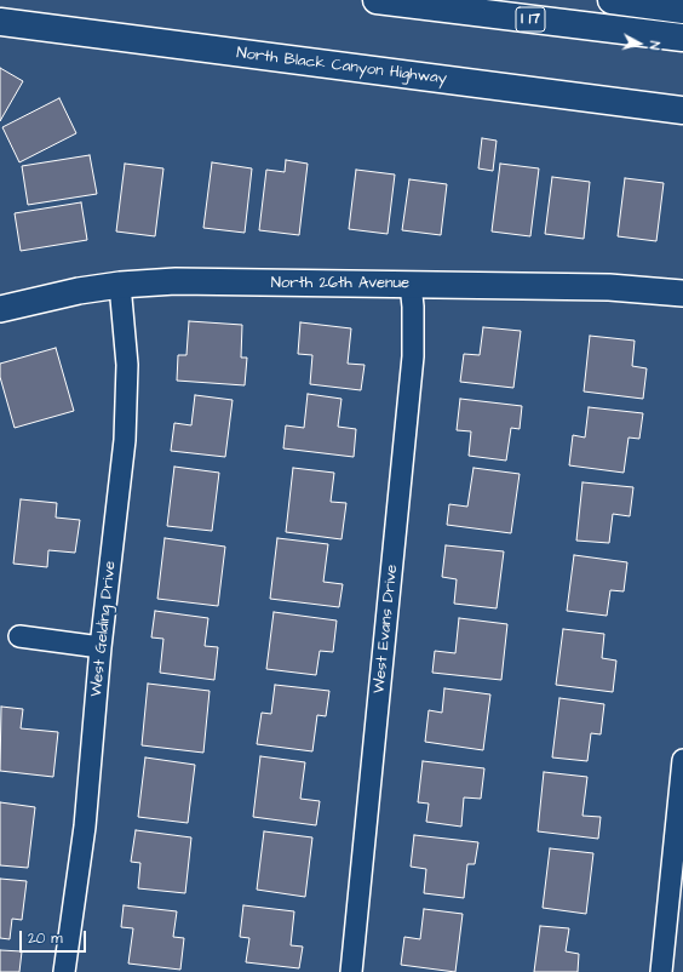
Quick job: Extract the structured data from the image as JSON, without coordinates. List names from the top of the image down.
{
  "streets": {
    "main road": ["I 17", "North Black Canyon Highway"],
    "street": ["North 26th Avenue", "West Gelding Drive", "West Evans Drive"]
  },
  "crossings": [
    ["North 26th Avenue", "West Gelding Drive"],
    ["North 26th Avenue", "West Evans Drive"]
  ],
  "scale_bar": "20 m",
  "north": "right"
}
